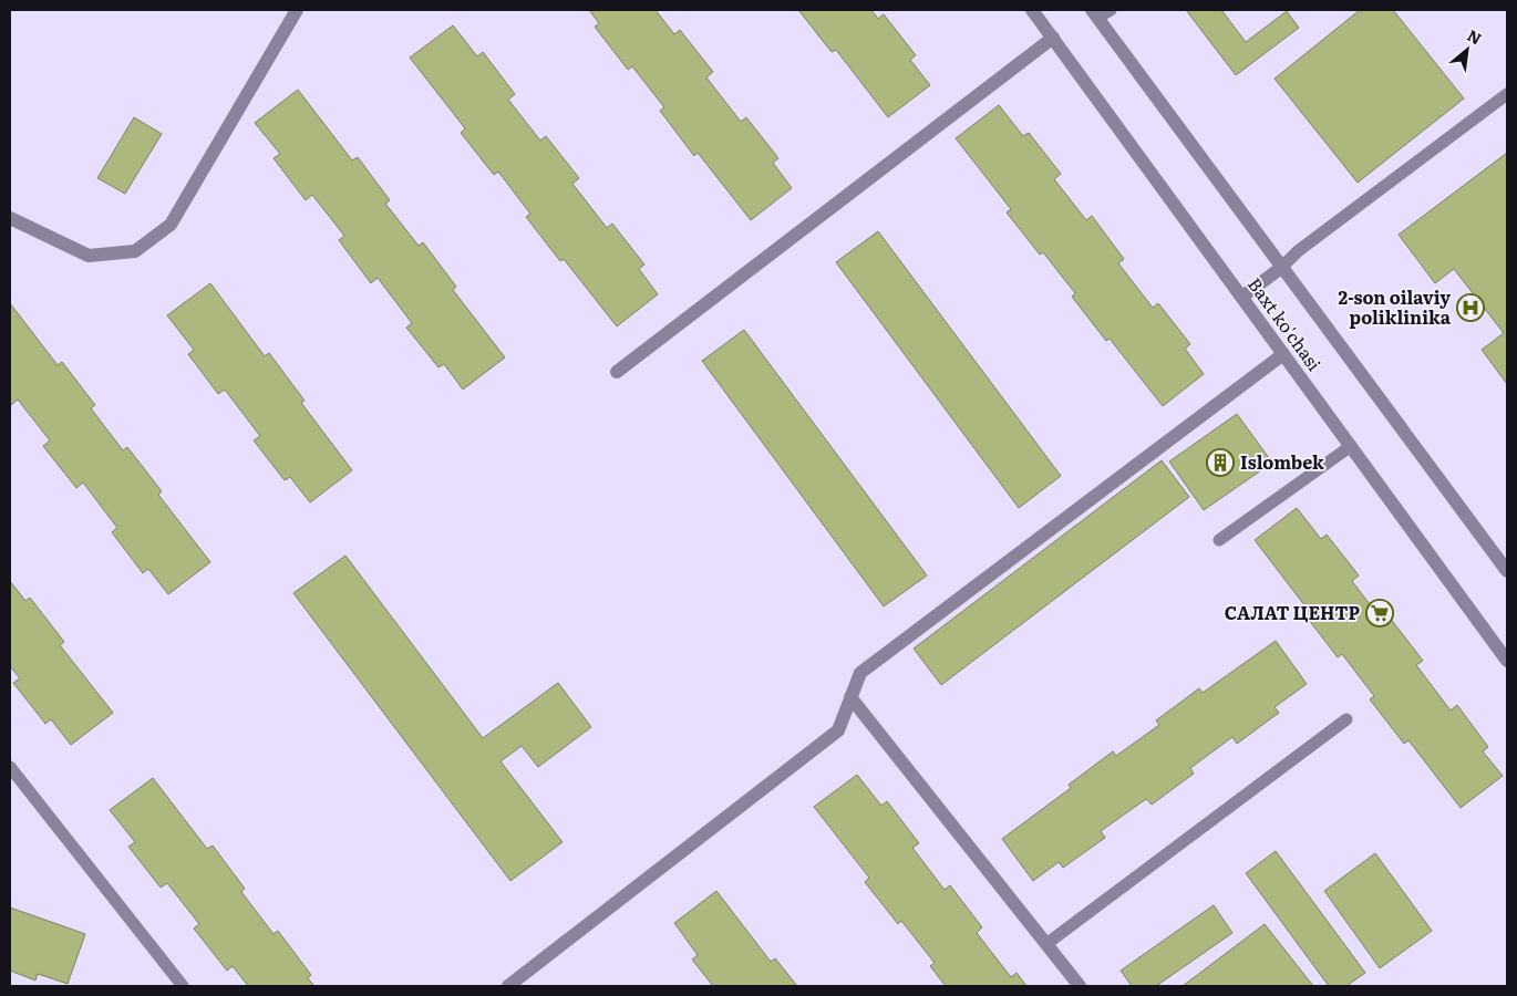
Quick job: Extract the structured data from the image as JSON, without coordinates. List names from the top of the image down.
{
  "streets": {
    "street": ["Baxt ko'chasi"]
  },
  "places": {
    "hospital": ["2-son oilaviy poliklinika"],
    "building": ["Islombek"],
    "supermarket": ["САЛАТ ЦЕНТР"]
  },
  "north": "top right"
}
